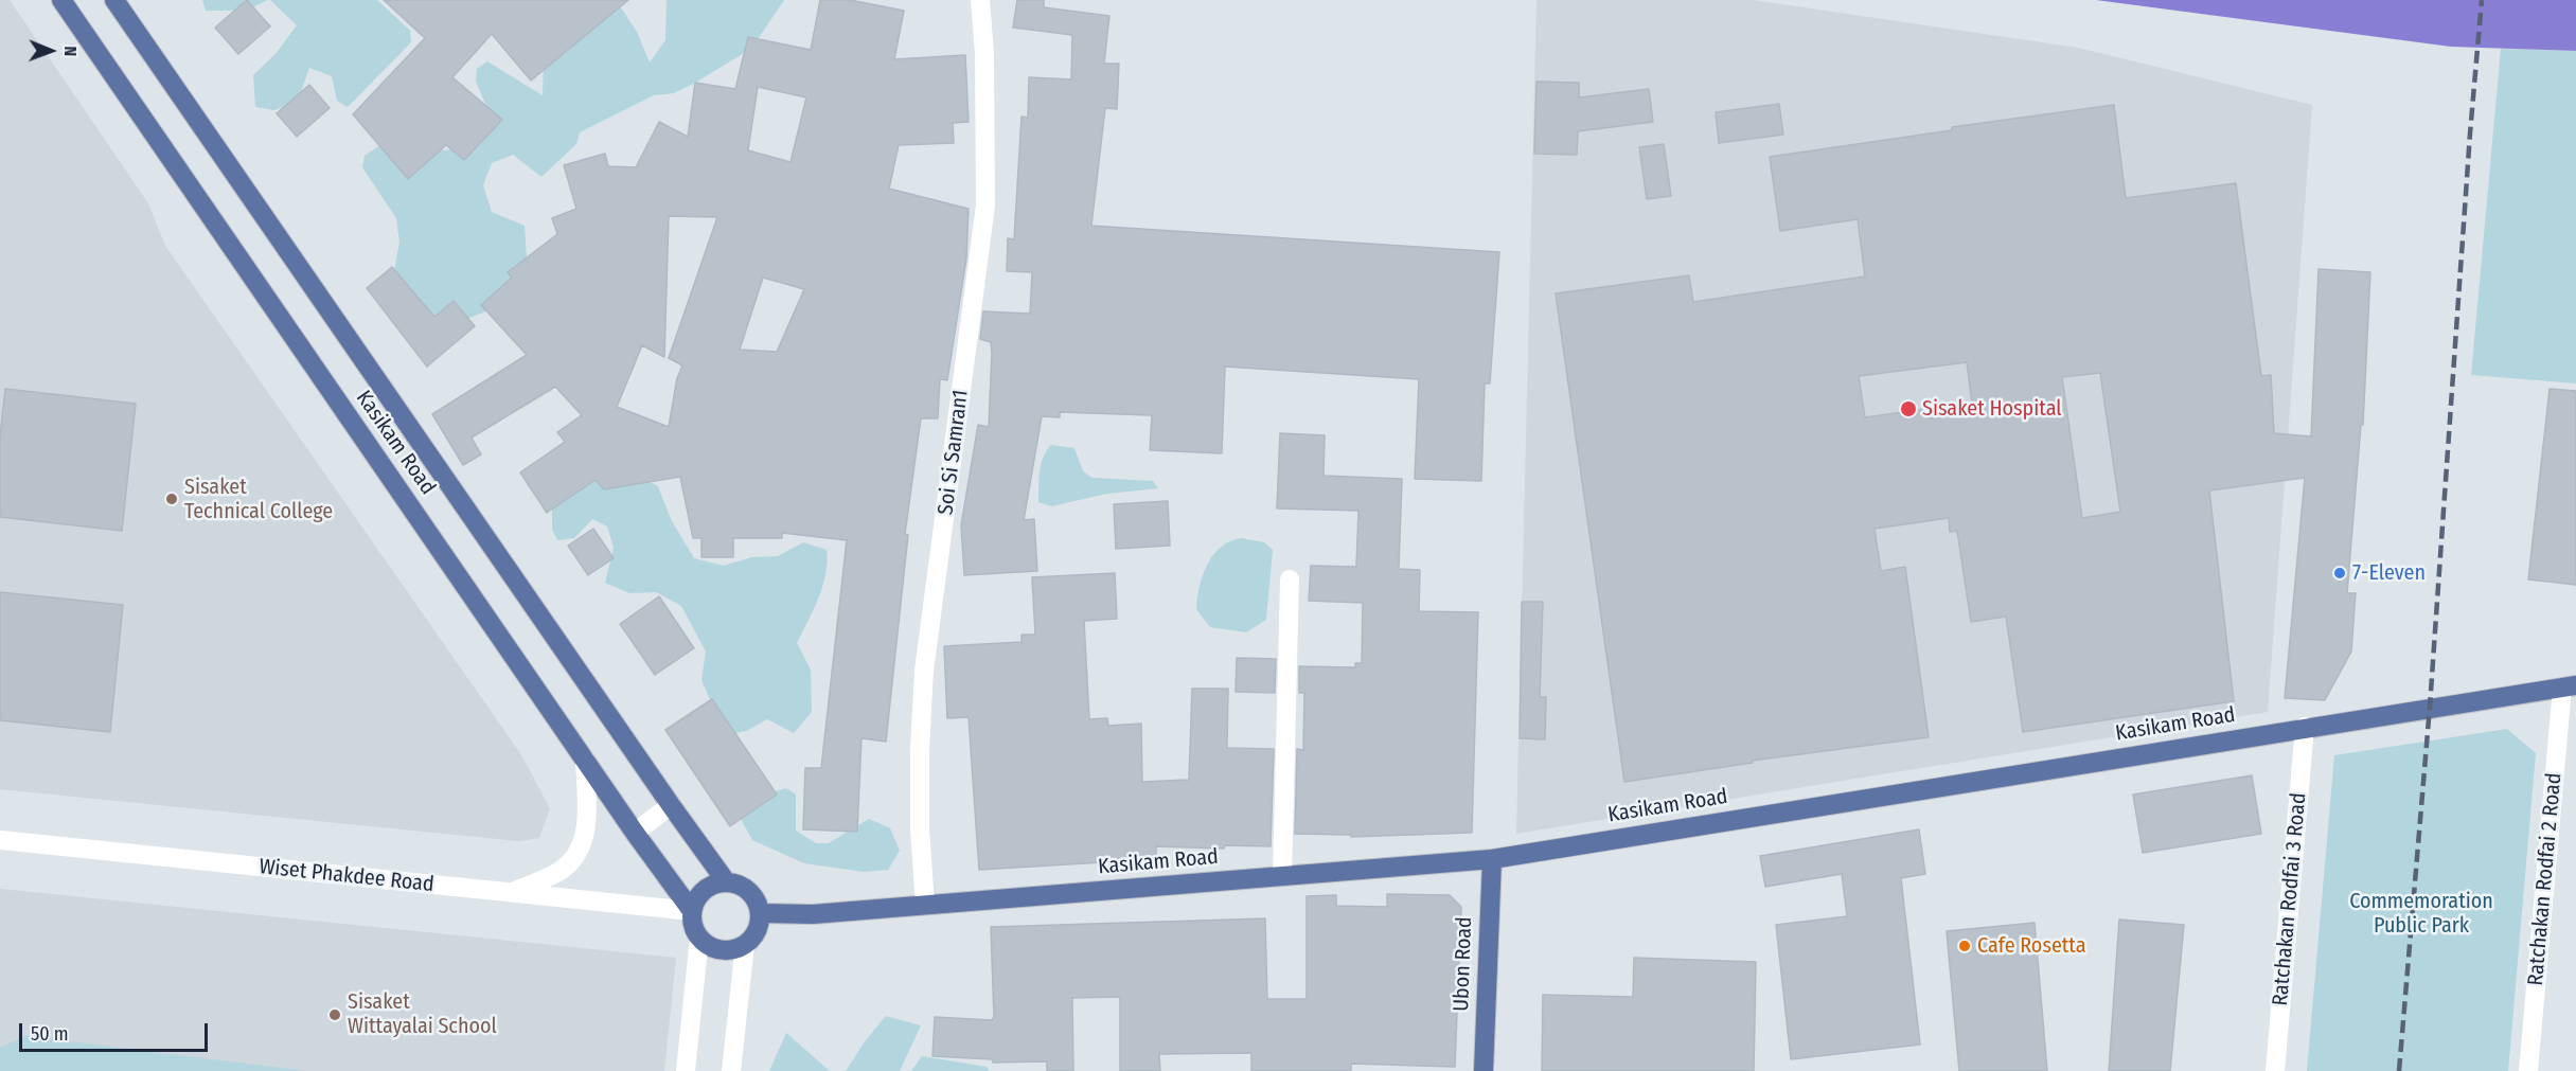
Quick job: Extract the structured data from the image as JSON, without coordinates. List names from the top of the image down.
{
  "streets": {
    "main road": ["Kasikam Road", "Ubon Road"],
    "street": [
      "Soi Si Samran1",
      "Wiset Phakdee Road",
      "Ratchakan Rodfai 2 Road",
      "Ratchakan Rodfai 3 Road"
    ]
  },
  "crossings": [
    ["Kasikam Road", "Soi Si Samran1"],
    ["Kasikam Road", "Wiset Phakdee Road"],
    ["Kasikam Road", "Ratchakan Rodfai 2 Road"],
    ["Kasikam Road", "Ratchakan Rodfai 3 Road"],
    ["Kasikam Road", "Ubon Road"]
  ],
  "parks": ["Commemoration Public Park"],
  "places": [
    "Sisaket Hospital",
    "Sisaket Technical College",
    "7-Eleven",
    "Cafe Rosetta",
    "Sisaket Wittayalai School"
  ],
  "scale_bar": "50 m",
  "north": "right"
}
